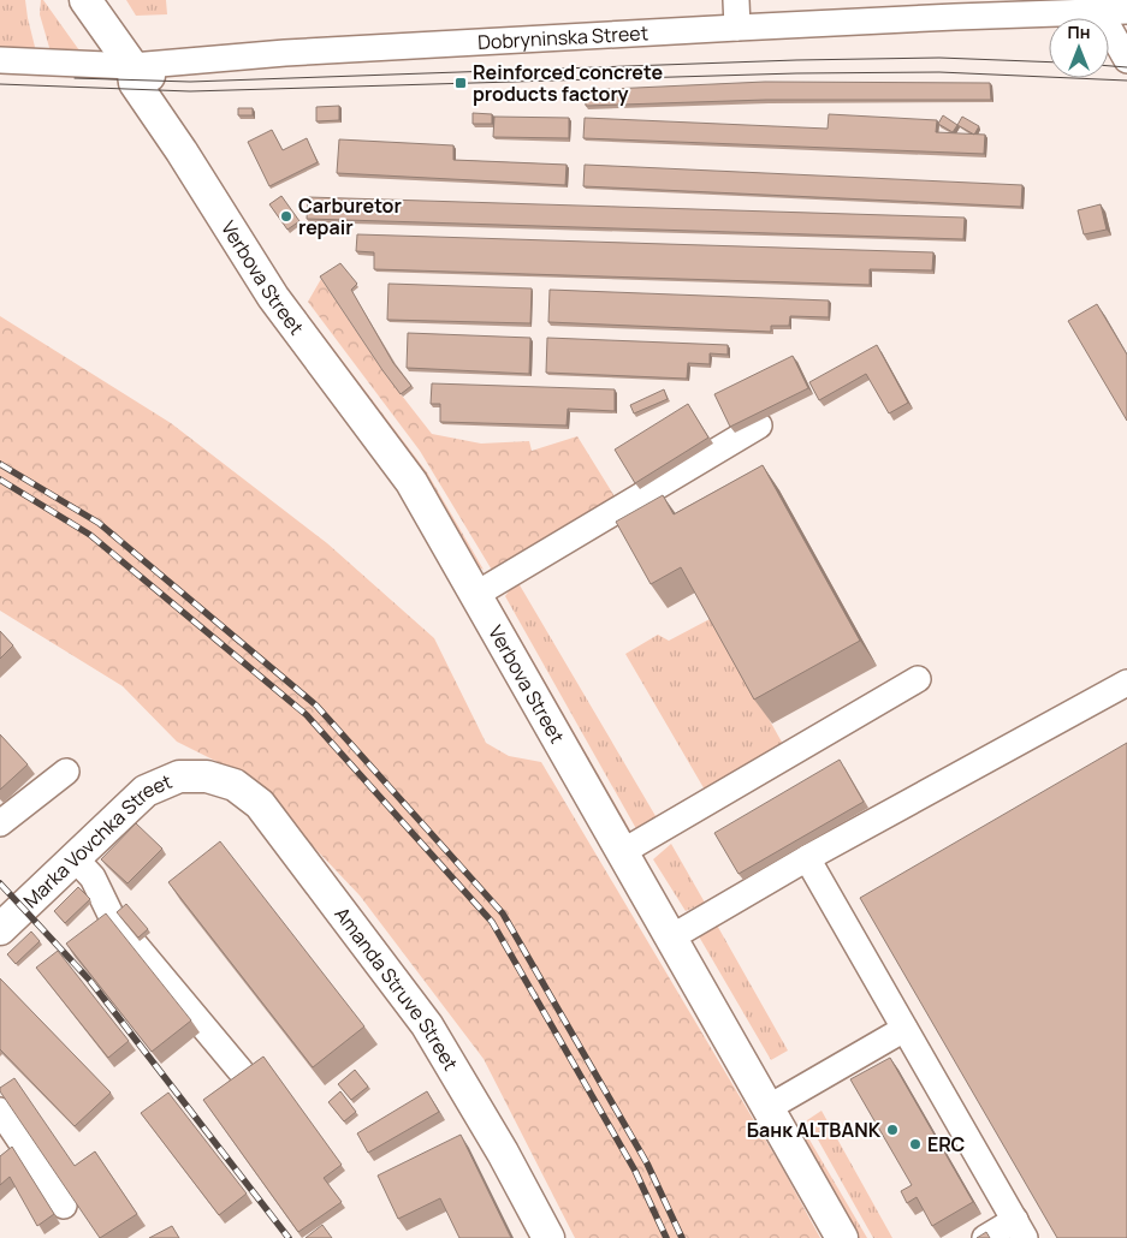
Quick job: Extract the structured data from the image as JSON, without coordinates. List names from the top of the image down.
{
  "streets": {
    "main road": ["Verbova Street", "Marka Vovchka Street", "Amanda Struve Street"],
    "street": ["Dobryninska Street"]
  },
  "crossings": [
    ["Dobryninska Street", "Verbova Street"],
    ["Marka Vovchka Street", "Amanda Struve Street"]
  ],
  "places": {
    "transit": ["Reinforced concrete products factory"],
    "other": ["Carburetor repair", "Банк ALTBANK", "ERC"]
  },
  "north": "top"
}
